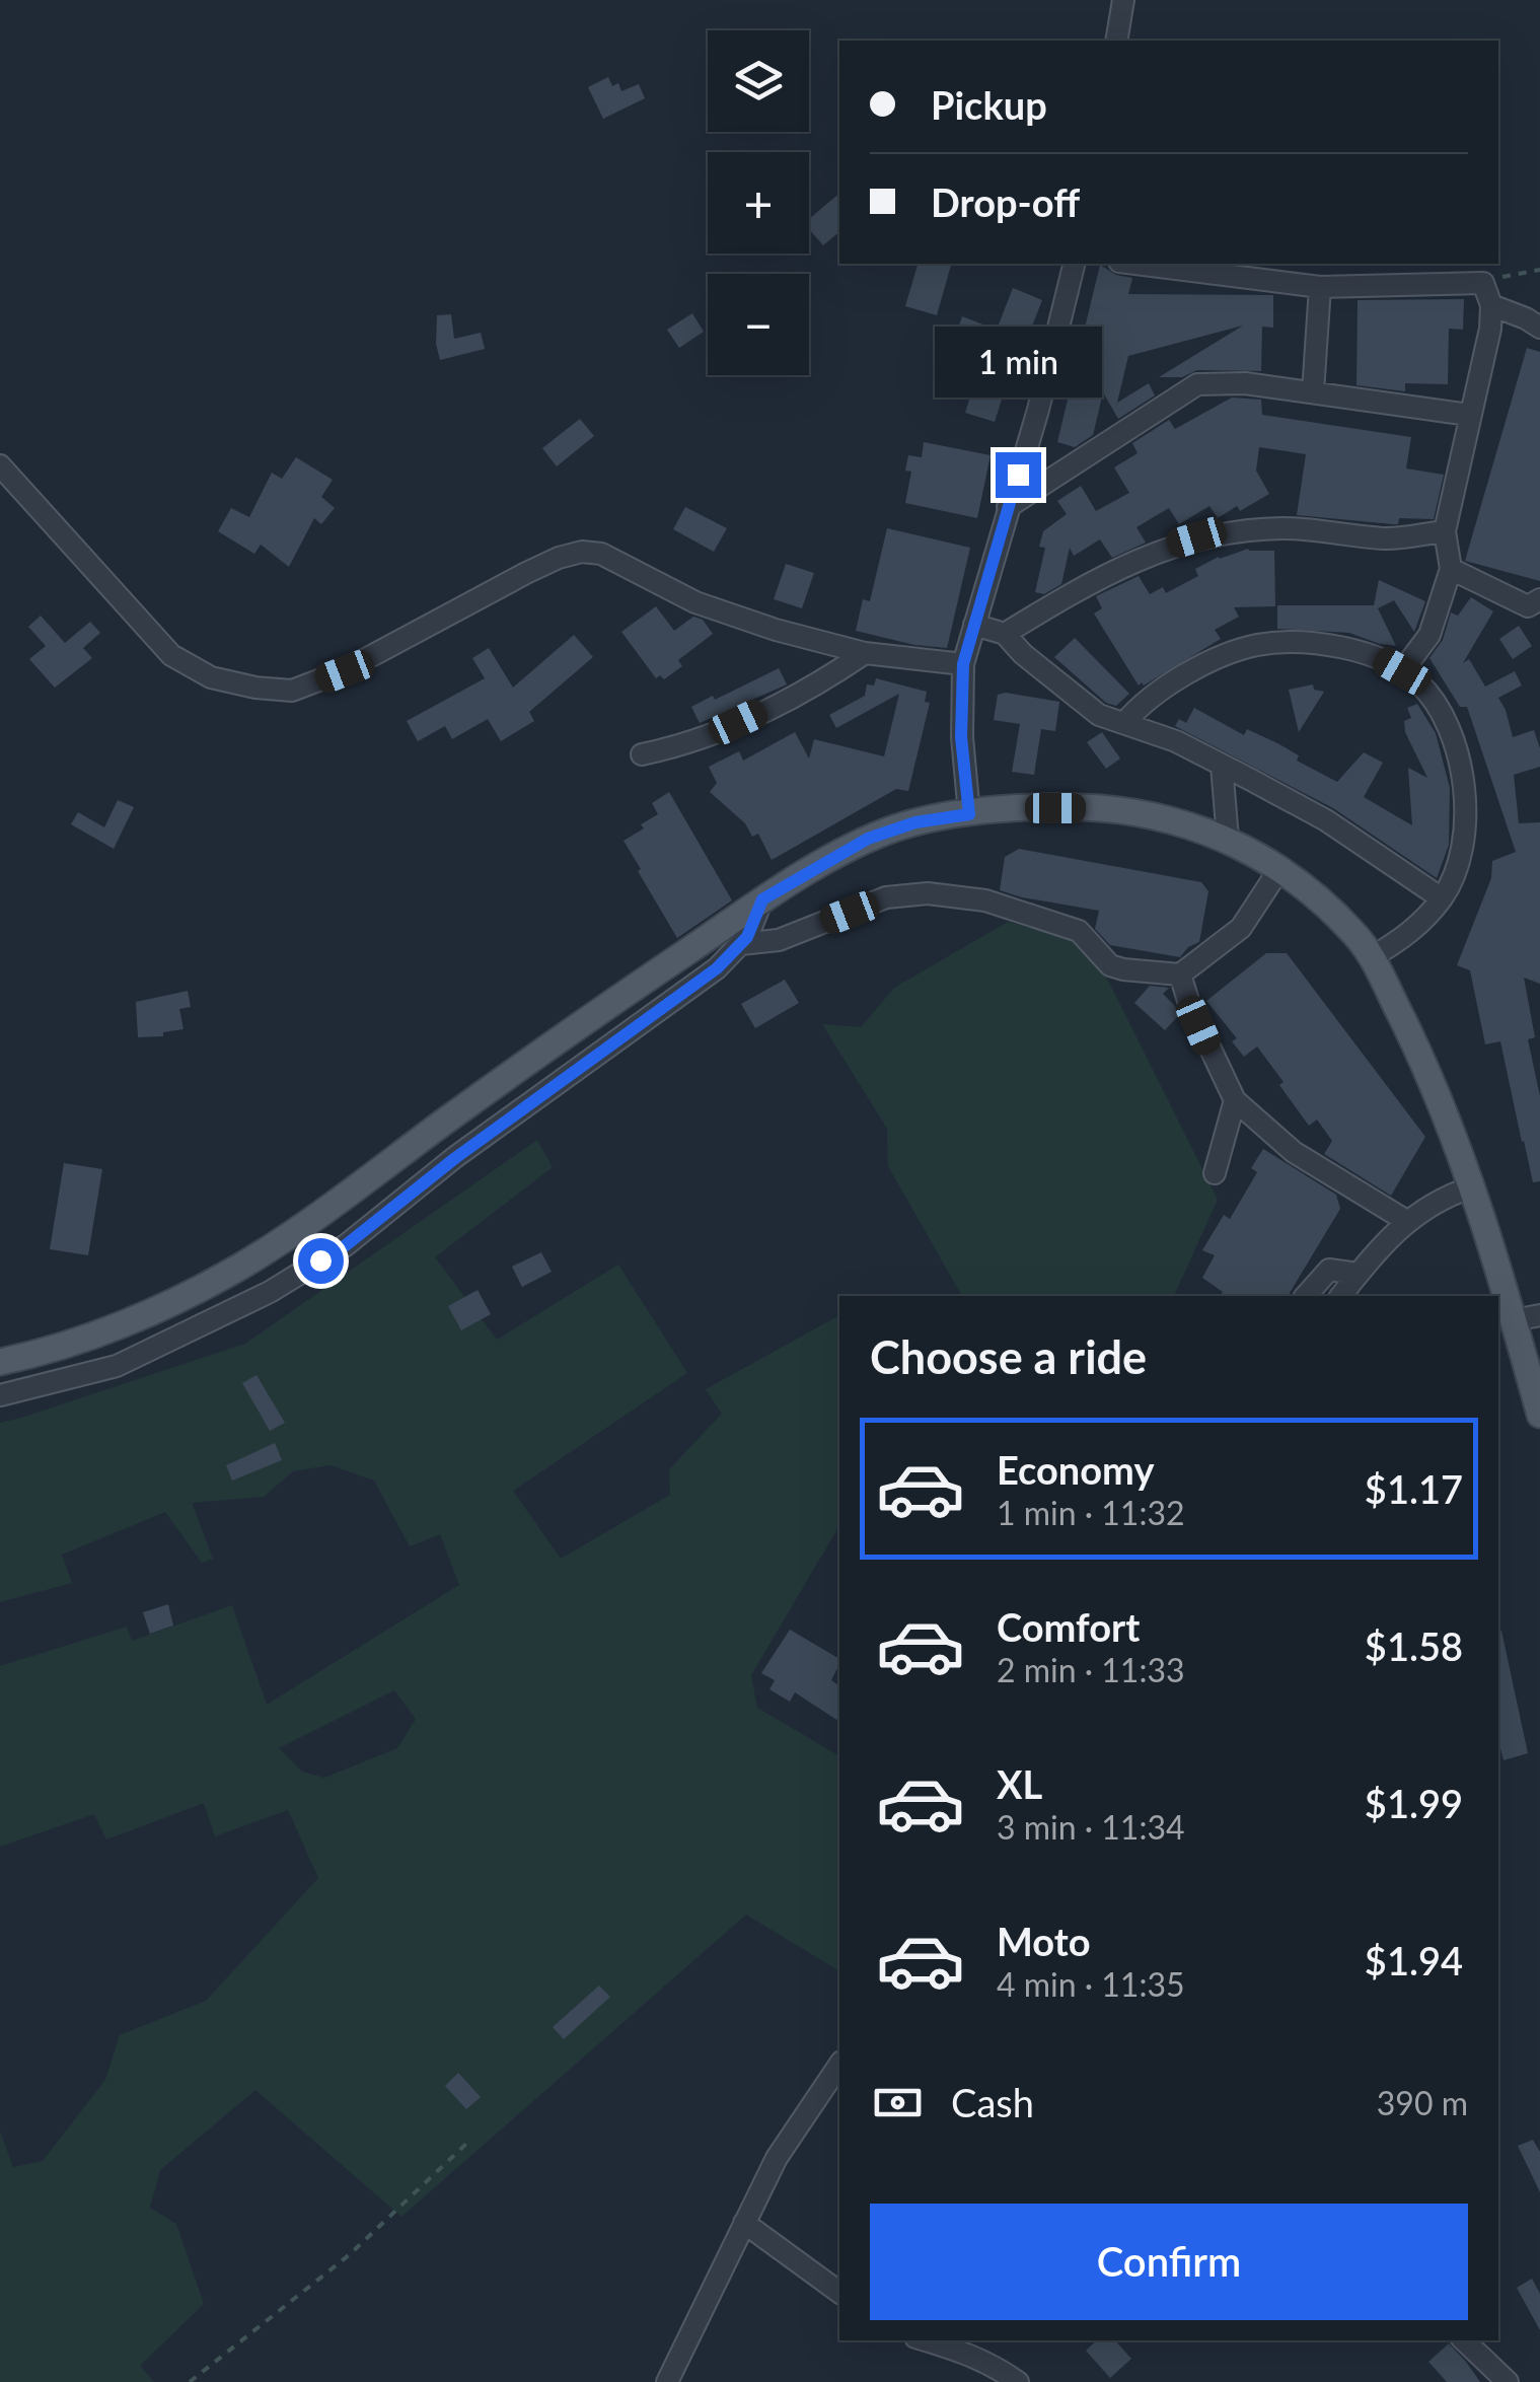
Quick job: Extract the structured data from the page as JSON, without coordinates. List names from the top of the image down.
{
  "page": {
    "map_buttons": ["+", "−"],
    "banner": ["Pickup", "Drop-off"],
    "bubble": "1 min",
    "heading": "Choose a ride",
    "list": [
      {
        "name": "Economy",
        "note": "1 min · 11:32",
        "value": "$1.17"
      },
      {
        "name": "Comfort",
        "note": "2 min · 11:33",
        "value": "$1.58"
      },
      {
        "name": "XL",
        "note": "3 min · 11:34",
        "value": "$1.99"
      },
      {
        "name": "Moto",
        "note": "4 min · 11:35",
        "value": "$1.94"
      }
    ],
    "pay": ["Cash", "390 m"],
    "buttons": "Confirm"
  }
}
